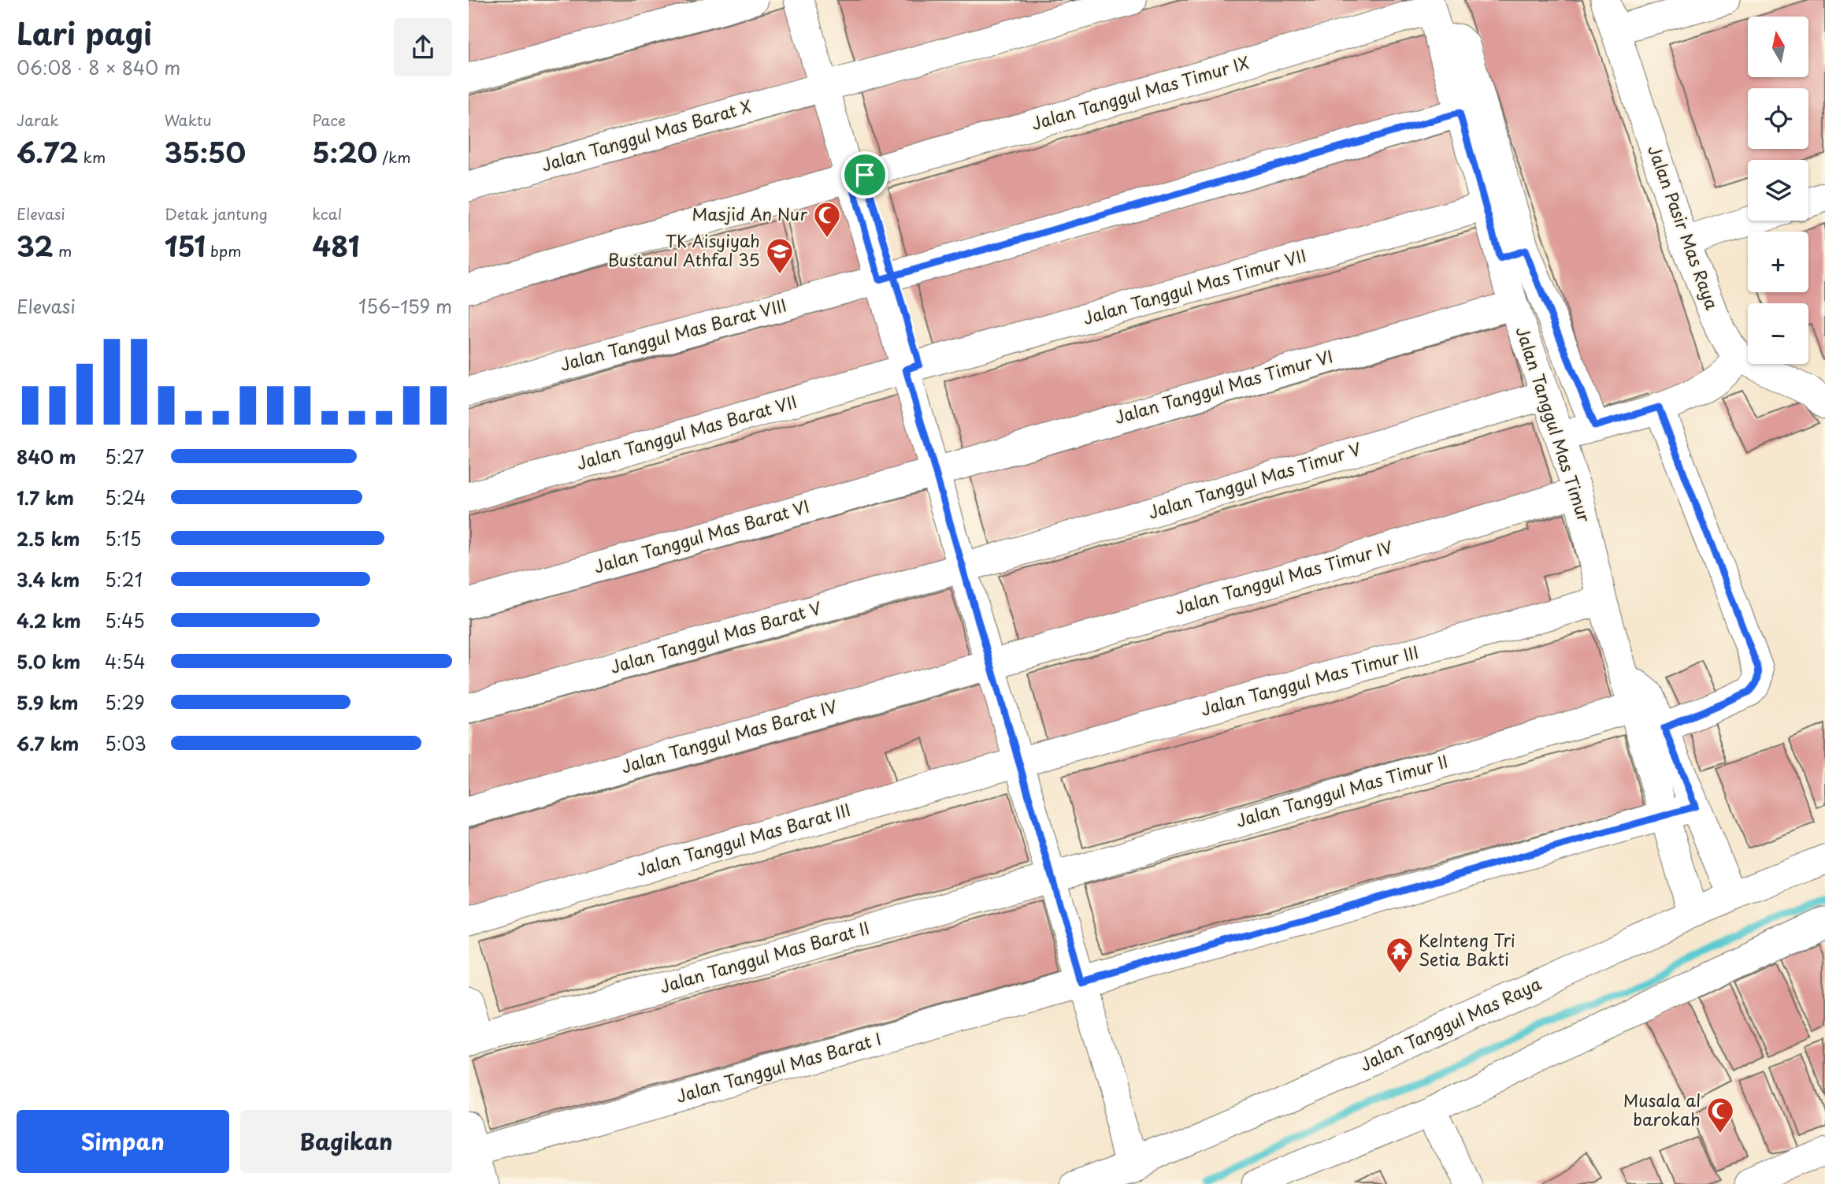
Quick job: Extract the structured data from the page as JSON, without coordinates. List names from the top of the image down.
{
  "streets": {
    "street": [
      "Jalan Tanggul Mas Timur IX",
      "Jalan Tanggul Mas Barat X",
      "Jalan Pasir Mas Raya",
      "Jalan Tanggul Mas Timur VII",
      "Jalan Tanggul Mas Barat VIII",
      "Jalan Tanggul Mas Timur VI",
      "Jalan Tanggul Mas Timur",
      "Jalan Tanggul Mas Barat VII",
      "Jalan Tanggul Mas Timur V",
      "Jalan Tanggul Mas Barat VI",
      "Jalan Tanggul Mas Timur IV",
      "Jalan Tanggul Mas Barat V",
      "Jalan Tanggul Mas Timur III",
      "Jalan Tanggul Mas Barat IV",
      "Jalan Tanggul Mas Timur II",
      "Jalan Tanggul Mas Barat III",
      "Jalan Tanggul Mas Barat II",
      "Jalan Tanggul Mas Raya",
      "Jalan Tanggul Mas Barat I"
    ]
  },
  "crossings": [
    ["Jalan Tanggul Mas Timur IX", "Jalan Tanggul Mas Timur"],
    ["Jalan Tanggul Mas Timur VII", "Jalan Tanggul Mas Timur"],
    ["Jalan Tanggul Mas Timur VII", "Jalan Tanggul Mas Barat VII"],
    ["Jalan Tanggul Mas Barat VIII", "Jalan Tanggul Mas Timur"],
    ["Jalan Tanggul Mas Timur VI", "Jalan Tanggul Mas Timur"],
    ["Jalan Tanggul Mas Timur VI", "Jalan Tanggul Mas Barat VI"],
    ["Jalan Tanggul Mas Timur", "Jalan Tanggul Mas Timur V"],
    ["Jalan Tanggul Mas Timur", "Jalan Tanggul Mas Timur IV"],
    ["Jalan Tanggul Mas Timur", "Jalan Tanggul Mas Timur III"],
    ["Jalan Tanggul Mas Timur", "Jalan Tanggul Mas Timur II"],
    ["Jalan Tanggul Mas Timur", "Jalan Tanggul Mas Raya"],
    ["Jalan Tanggul Mas Timur", "Jalan Tanggul Mas Barat I"],
    ["Jalan Tanggul Mas Timur V", "Jalan Tanggul Mas Barat V"],
    ["Jalan Tanggul Mas Timur IV", "Jalan Tanggul Mas Barat IV"],
    ["Jalan Tanggul Mas Timur III", "Jalan Tanggul Mas Barat III"],
    ["Jalan Tanggul Mas Timur II", "Jalan Tanggul Mas Barat II"]
  ],
  "places": {
    "mosque": ["Masjid An Nur", "Musala al barokah"],
    "school or university": ["TK Aisyiyah Bustanul Athfal 35"],
    "temple": ["Kelnteng Tri Setia Bakti"]
  },
  "north": "top",
  "page": {
    "heading": ["Lari pagi", "06:08 · 8 × 840 m"],
    "map_buttons": ["+", "−"],
    "stats": [
      ["Jarak", "6.72 km"],
      ["Waktu", "35:50"],
      ["Pace", "5:20 /km"],
      ["Elevasi", "32 m"],
      ["Detak jantung", "151 bpm"],
      ["kcal", "481"]
    ],
    "chart": ["Elevasi", "156–159 m"],
    "list": [
      {
        "name": "840 m",
        "note": "5:27"
      },
      {
        "name": "1.7 km",
        "note": "5:24"
      },
      {
        "name": "2.5 km",
        "note": "5:15"
      },
      {
        "name": "3.4 km",
        "note": "5:21"
      },
      {
        "name": "4.2 km",
        "note": "5:45"
      },
      {
        "name": "5.0 km",
        "note": "4:54"
      },
      {
        "name": "5.9 km",
        "note": "5:29"
      },
      {
        "name": "6.7 km",
        "note": "5:03"
      }
    ],
    "buttons": ["Simpan", "Bagikan"]
  }
}
